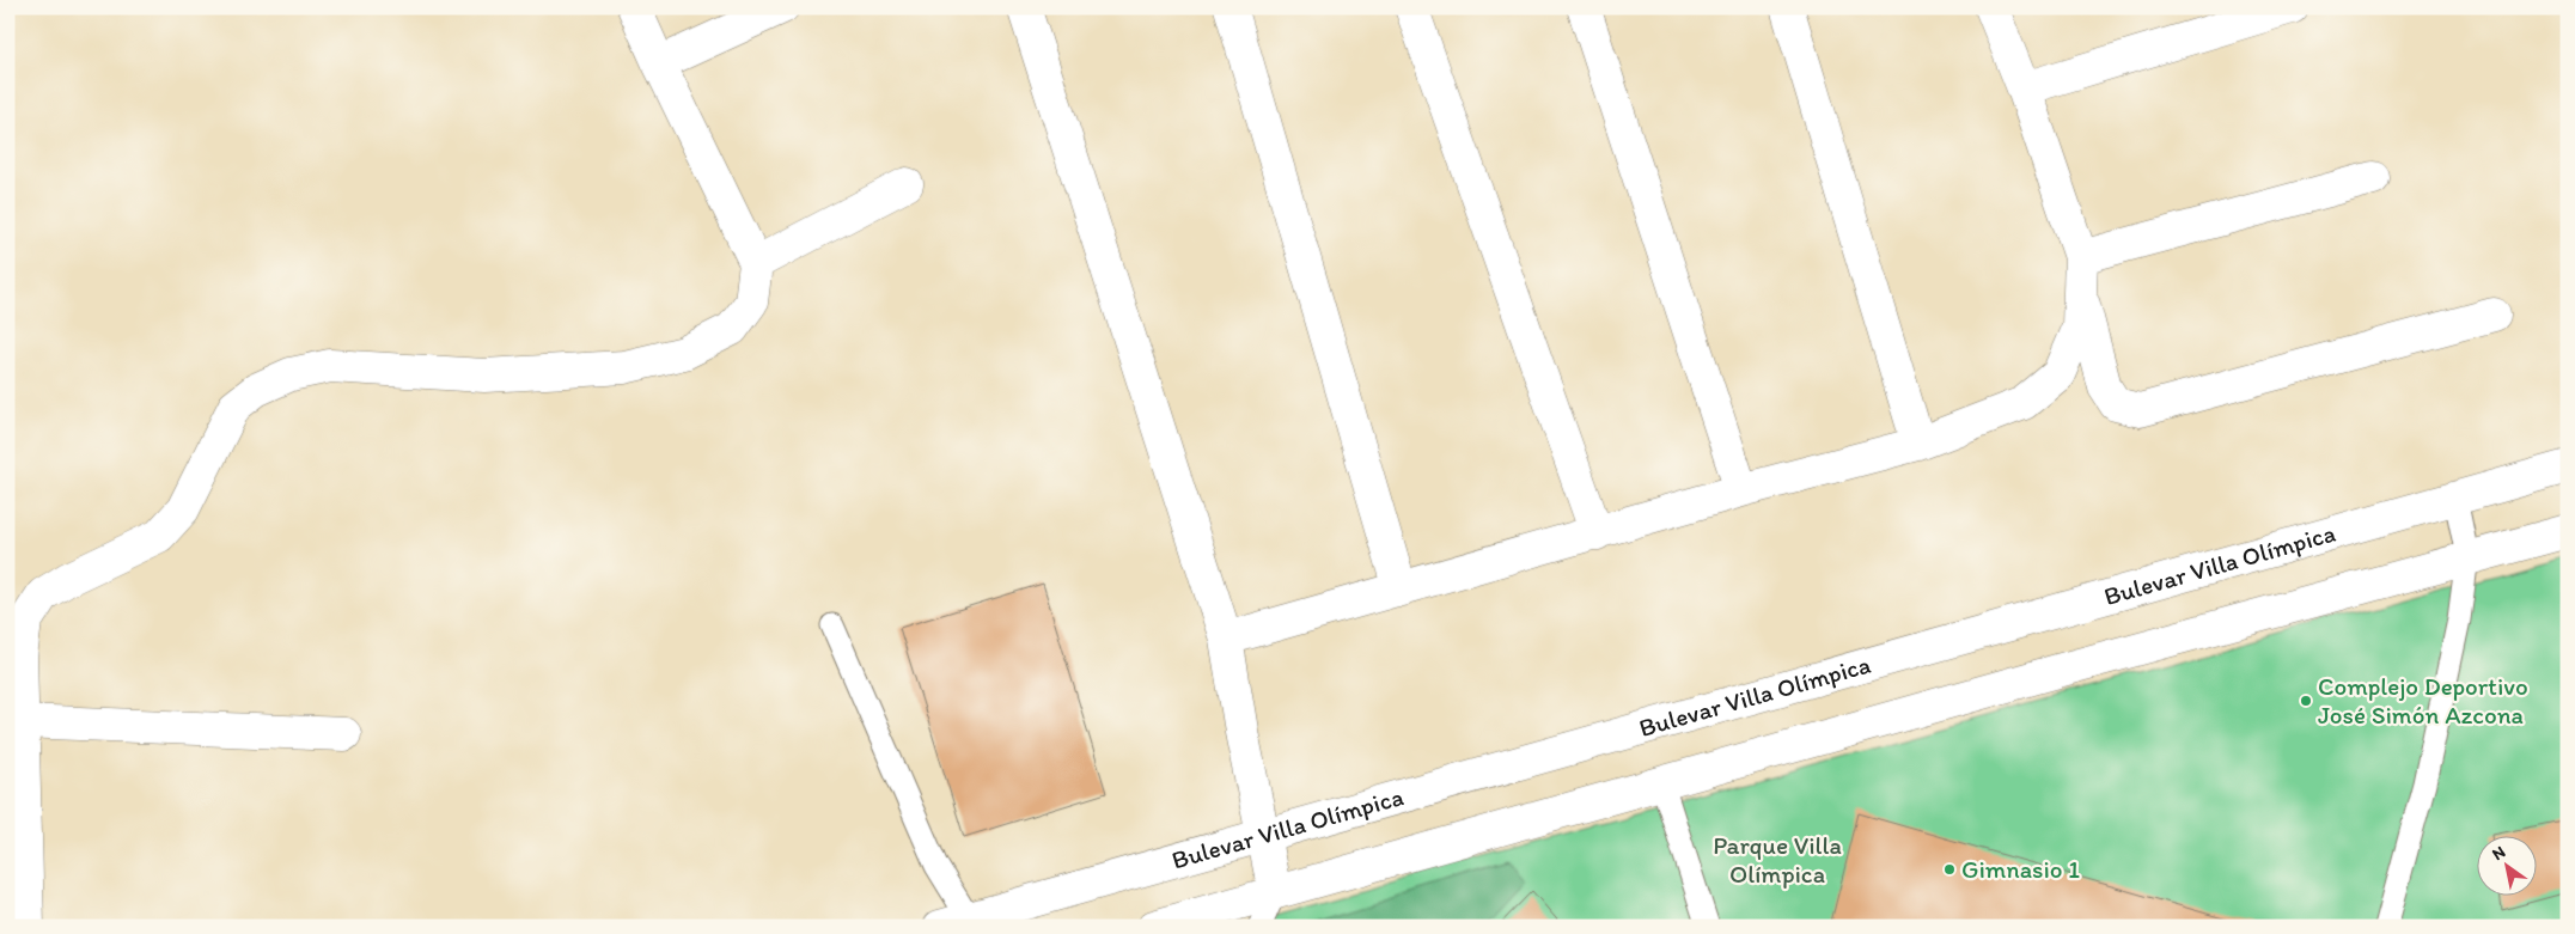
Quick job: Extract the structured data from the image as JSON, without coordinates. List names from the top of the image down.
{
  "streets": {
    "street": ["Bulevar Villa Olímpica"]
  },
  "parks": ["Parque Villa Olímpica"],
  "places": ["Complejo Deportivo José Simón Azcona", "Gimnasio 1"],
  "north": "top left"
}
